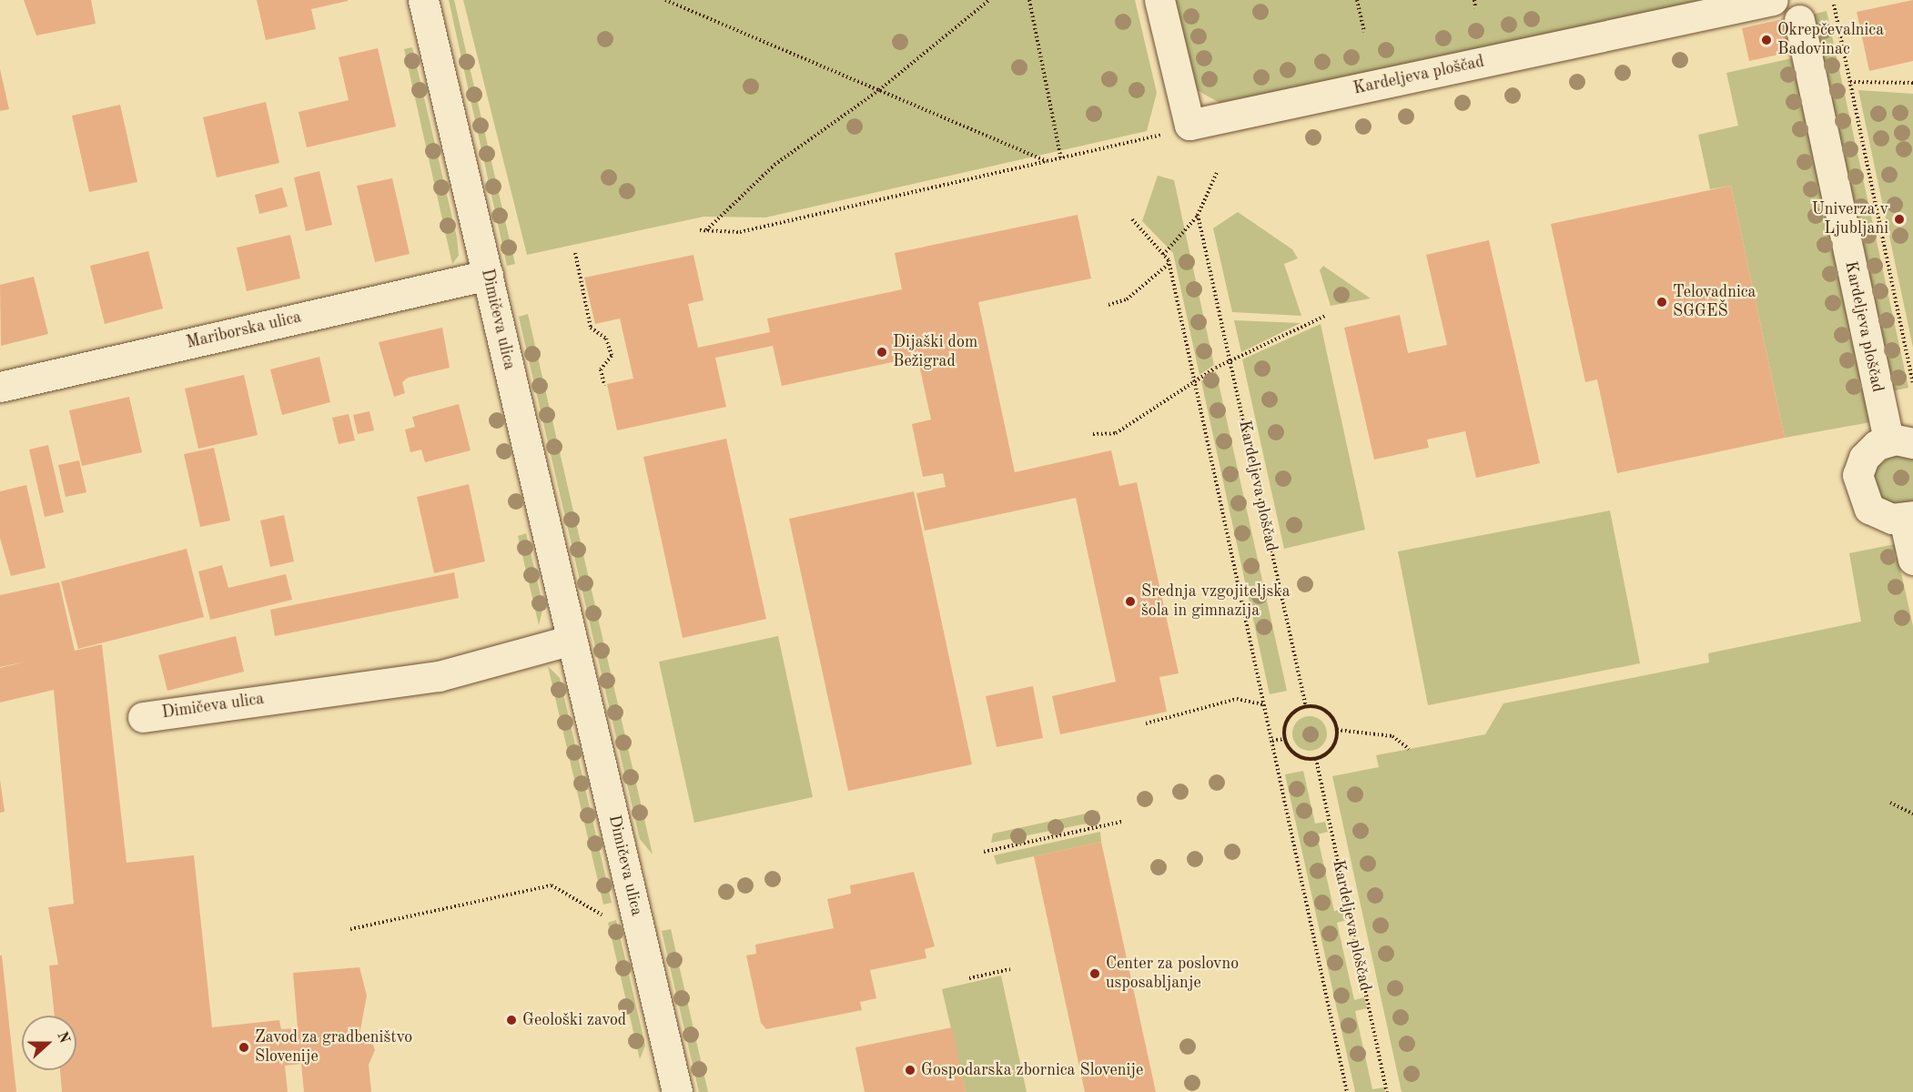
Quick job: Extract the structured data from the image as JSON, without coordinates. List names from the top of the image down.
{
  "streets": {
    "street": ["Kardeljeva ploščad", "Dimičeva ulica", "Mariborska ulica"]
  },
  "crossings": [
    ["Dimičeva ulica", "Mariborska ulica"]
  ],
  "places": [
    "Okrepčevalnica Badovinac",
    "Univerza v Ljubljani",
    "Telovadnica SGGEŠ",
    "Dijaški dom Bežigrad",
    "Srednja vzgojiteljska šola in gimnazija",
    "Center za poslovno usposabljanje",
    "Geološki zavod",
    "Zavod za gradbeništvo Slovenije",
    "Gospodarska zbornica Slovenije"
  ],
  "north": "right"
}
